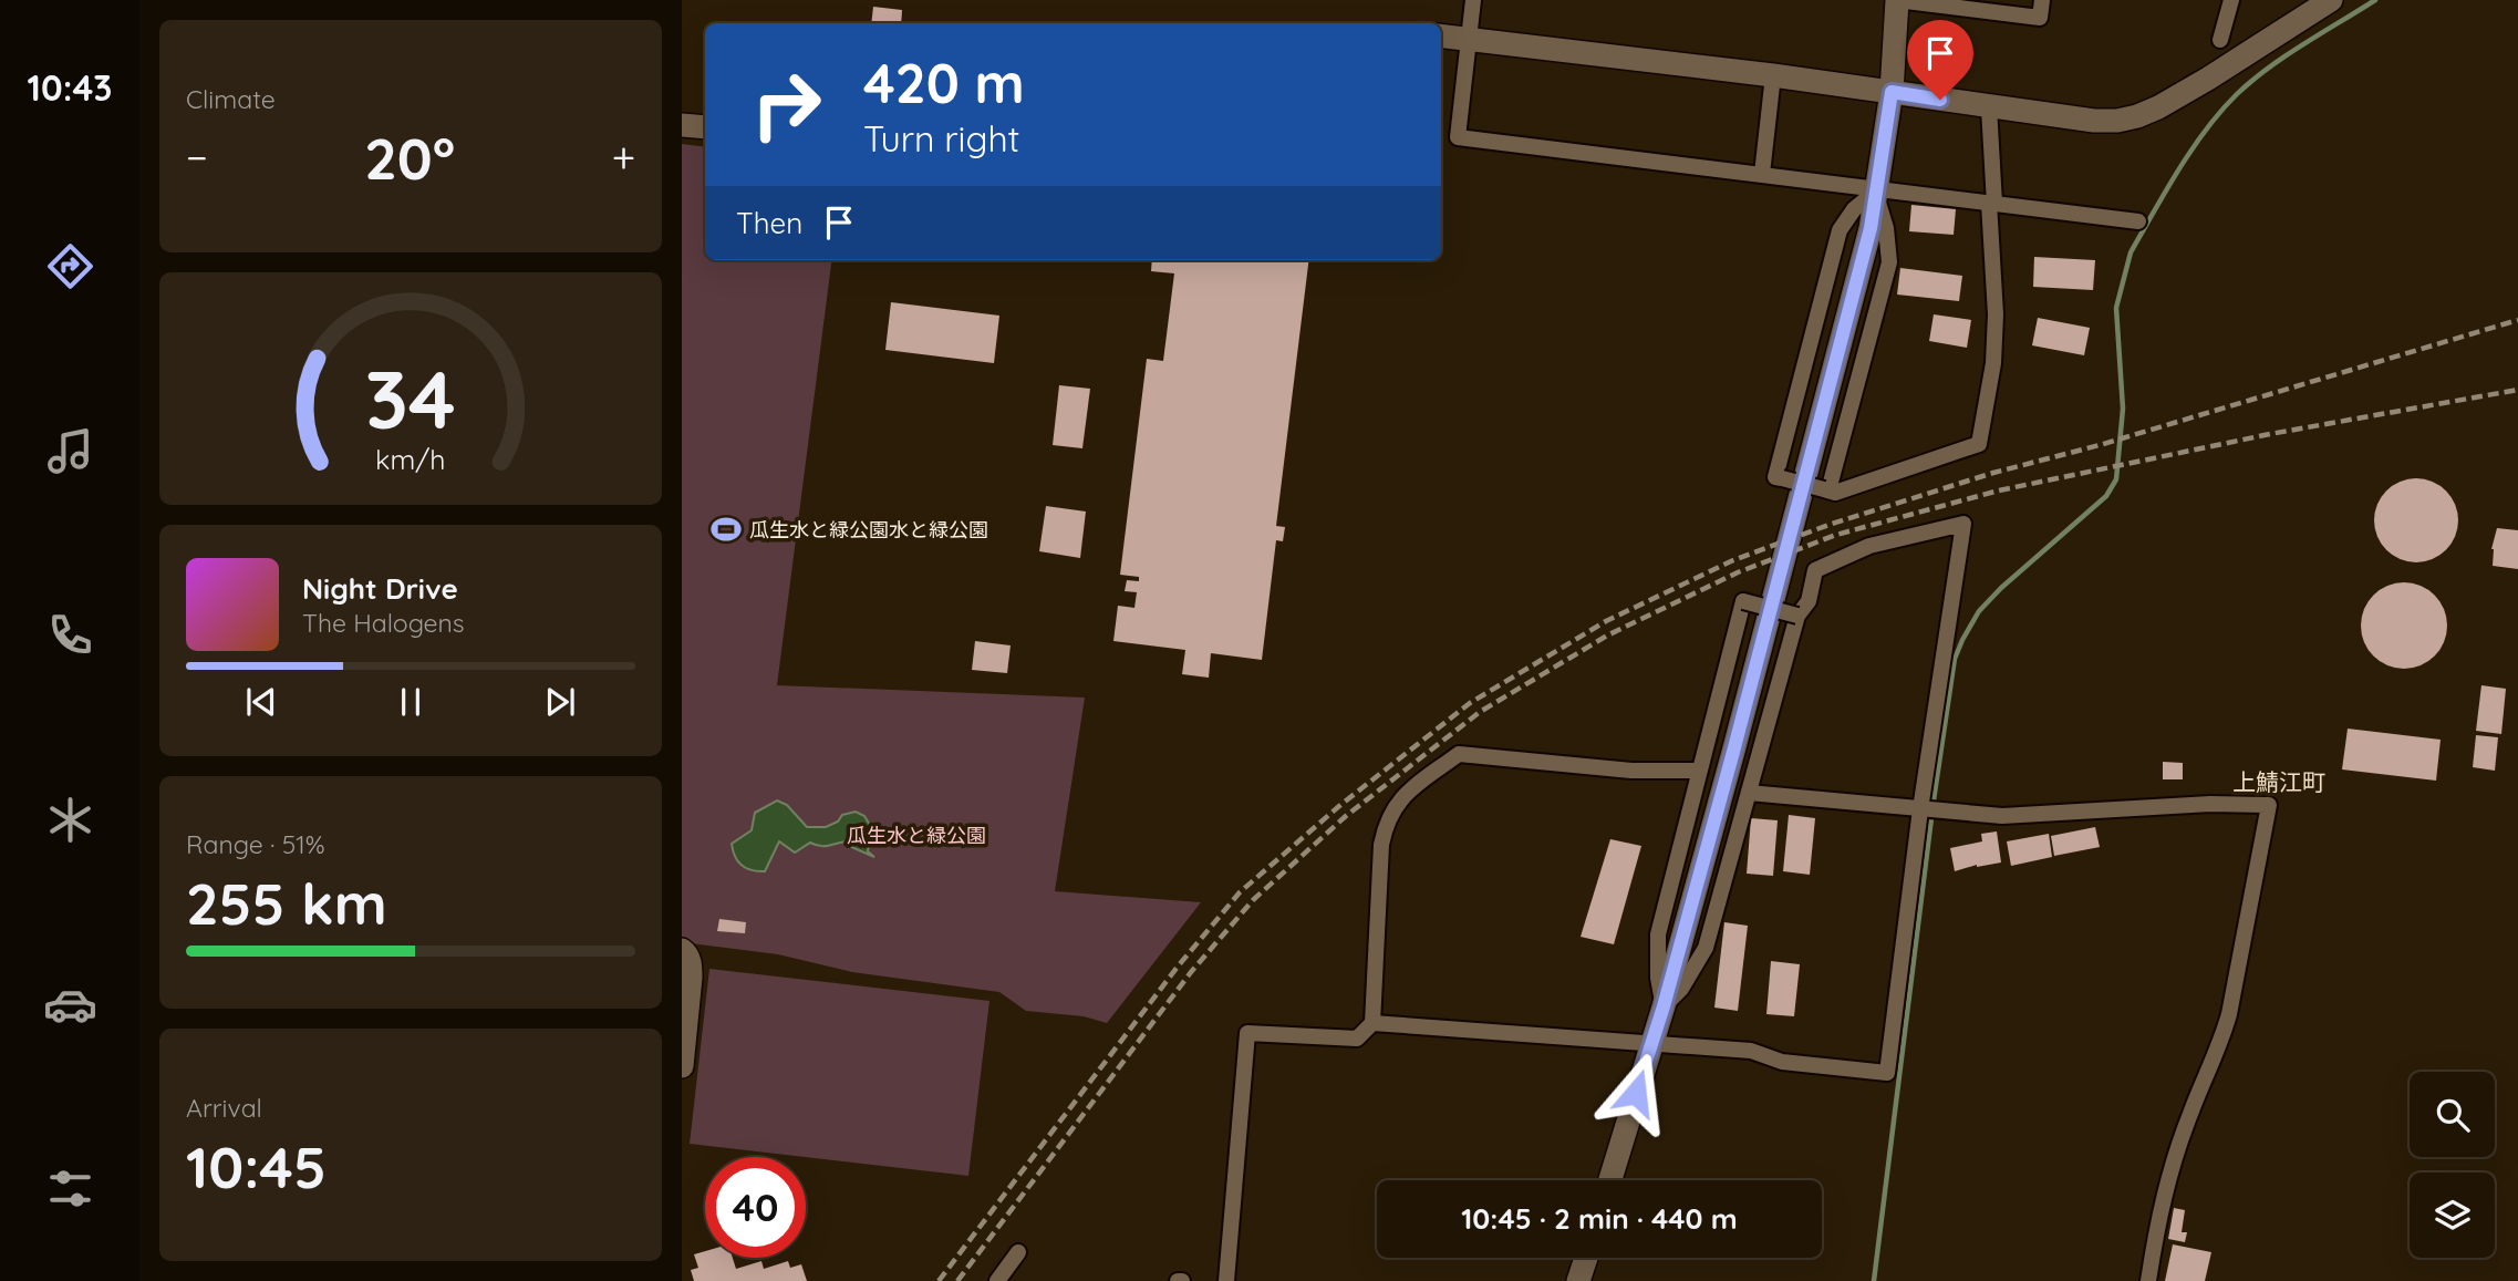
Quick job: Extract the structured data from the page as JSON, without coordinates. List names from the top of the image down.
{
  "districts": ["上鯖江町"],
  "parks": ["瓜生水と緑公園"],
  "places": {
    "sports": ["瓜生水と緑公園水と緑公園"]
  },
  "page": {
    "tabs": "10:43",
    "tile": [
      "Climate",
      ["Range · 51%", "255 km"],
      ["Arrival", "10:45"]
    ],
    "turn": ["420 m", "Turn right"],
    "heat": ["−", "20°", "+"],
    "then": "Then",
    "song": ["Night Drive", "The Halogens"],
    "limit": "40",
    "trip": "10:45 · 2 min · 440 m",
    "gauge": ["34", "km/h"]
  }
}
